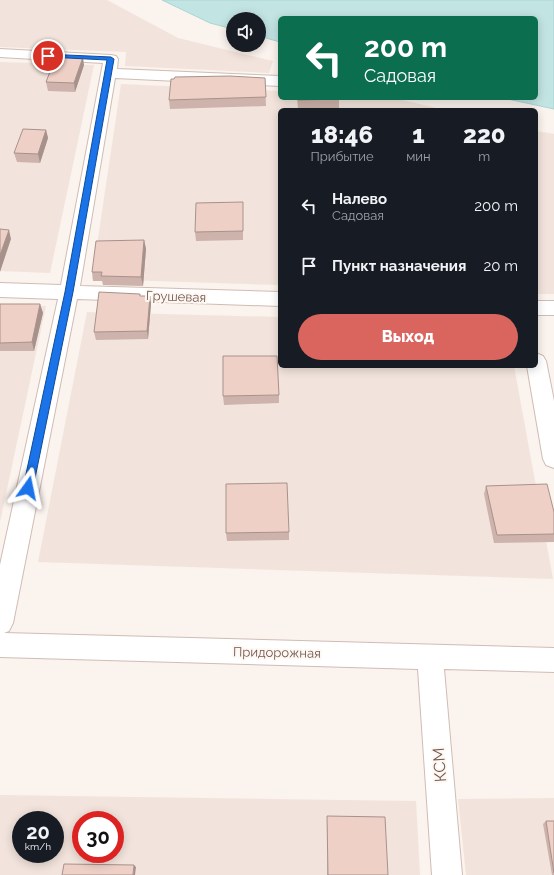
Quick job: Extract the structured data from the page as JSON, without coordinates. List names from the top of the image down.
{
  "streets": {
    "street": ["Грушевая", "Придорожная", "КСМ"]
  },
  "crossings": [
    ["Придорожная", "КСМ"]
  ],
  "page": {
    "turn": ["200 m", "Садовая"],
    "eta": [
      "18:46",
      "Прибытие",
      "1",
      "мин",
      "220",
      "m"
    ],
    "list": [
      {
        "name": "Налево",
        "note": "Садовая",
        "value": "200 m"
      },
      {
        "name": "Пункт назначения",
        "value": "20 m"
      }
    ],
    "buttons": "Выход",
    "speed": "20 km/h",
    "limit": "30"
  }
}
